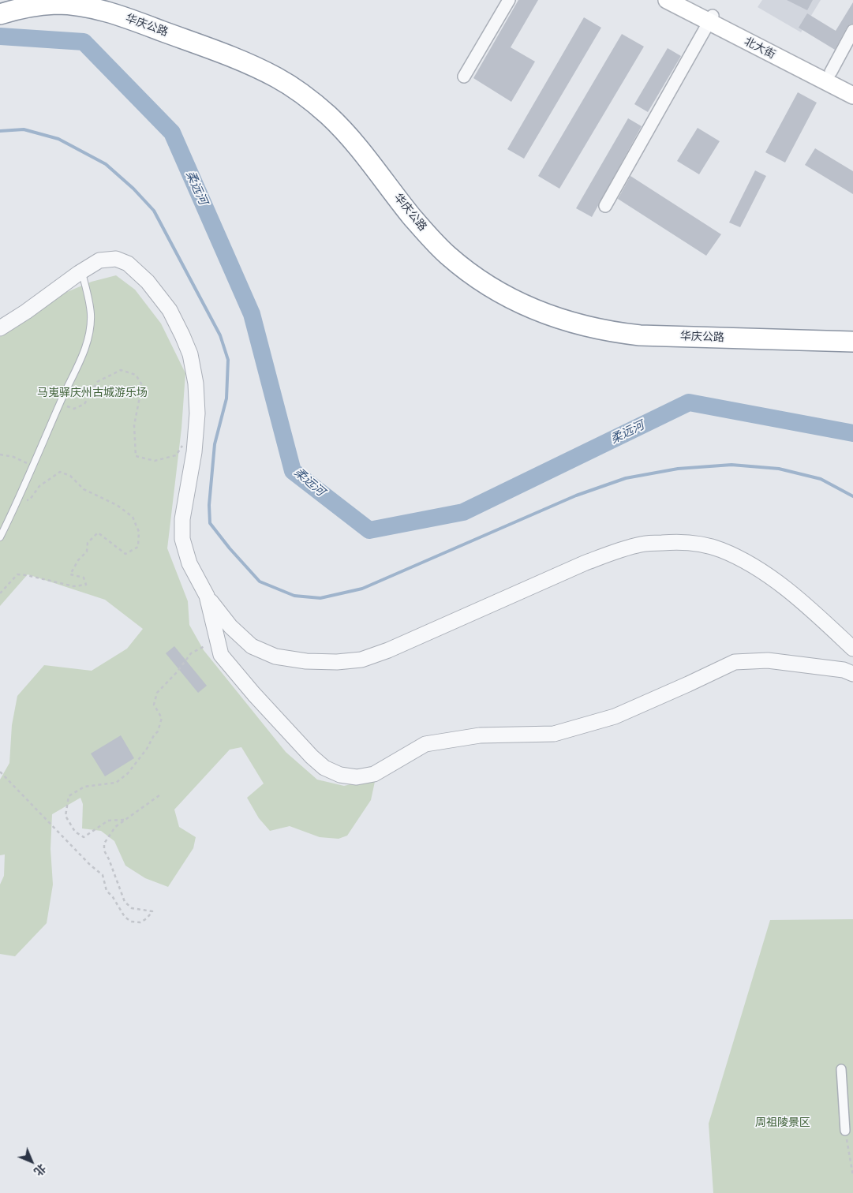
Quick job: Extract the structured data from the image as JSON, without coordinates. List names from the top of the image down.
{
  "streets": {
    "highway": ["华庆公路"],
    "main road": ["北大街"]
  },
  "water": ["柔远河"],
  "parks": ["马嵬驿庆州古城游乐场", "周祖陵景区"],
  "north": "bottom right"
}
